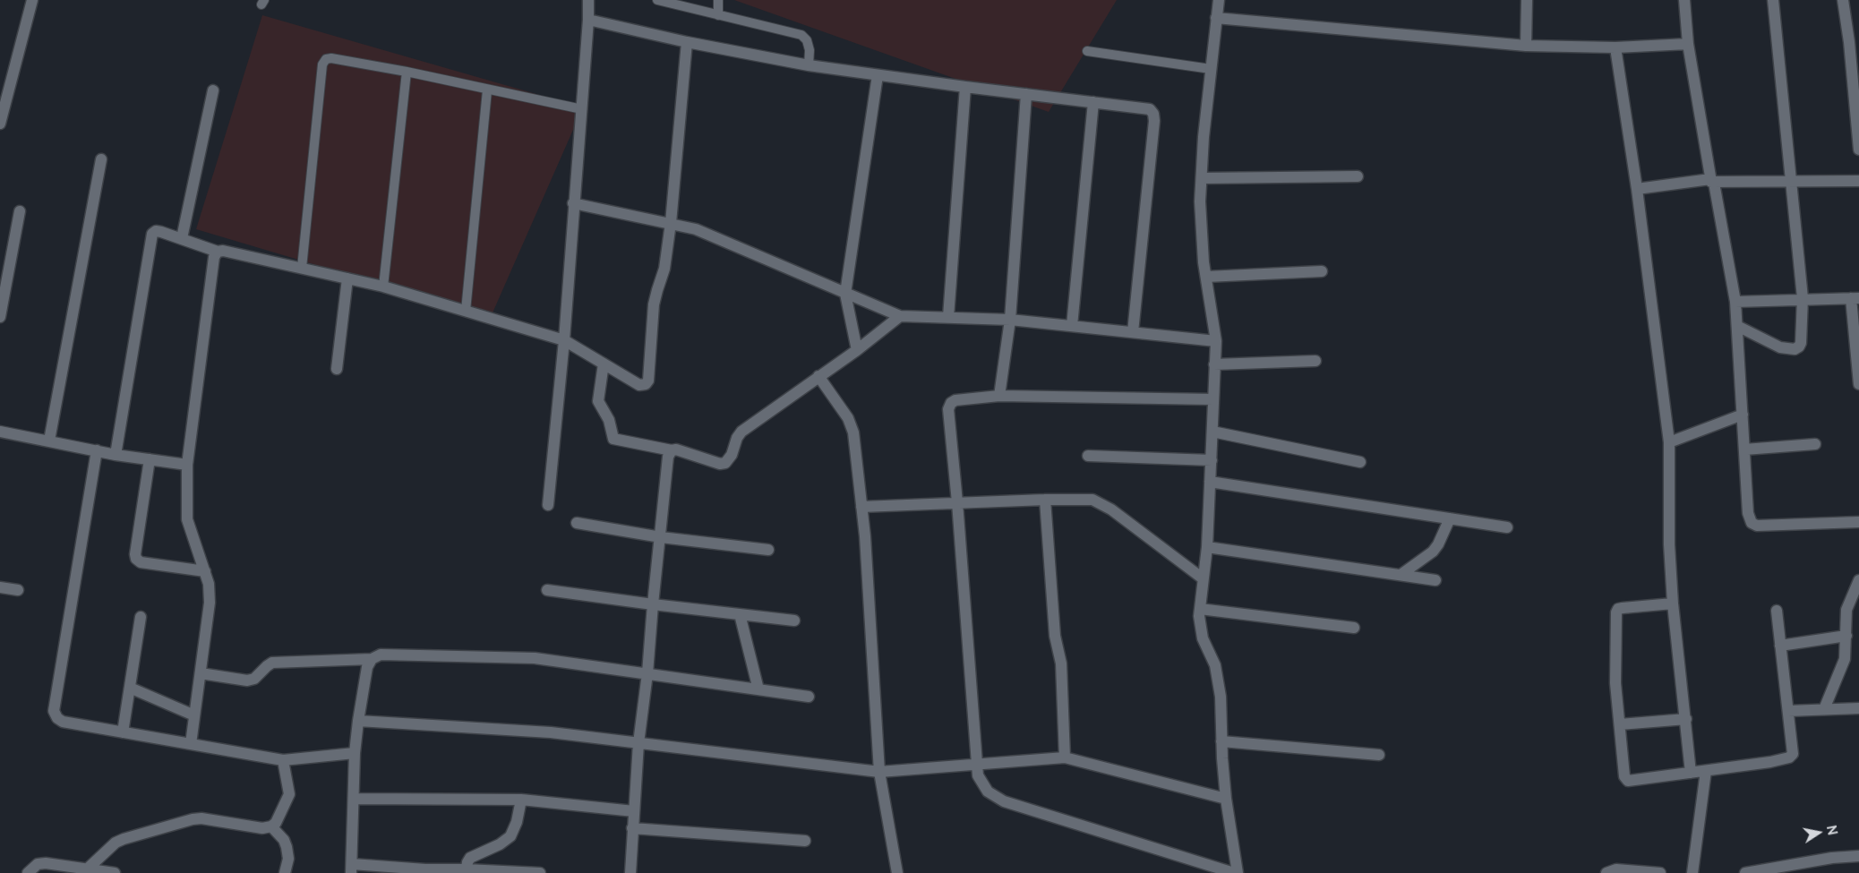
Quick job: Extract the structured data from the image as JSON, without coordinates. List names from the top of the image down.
{
  "north": "right"
}
